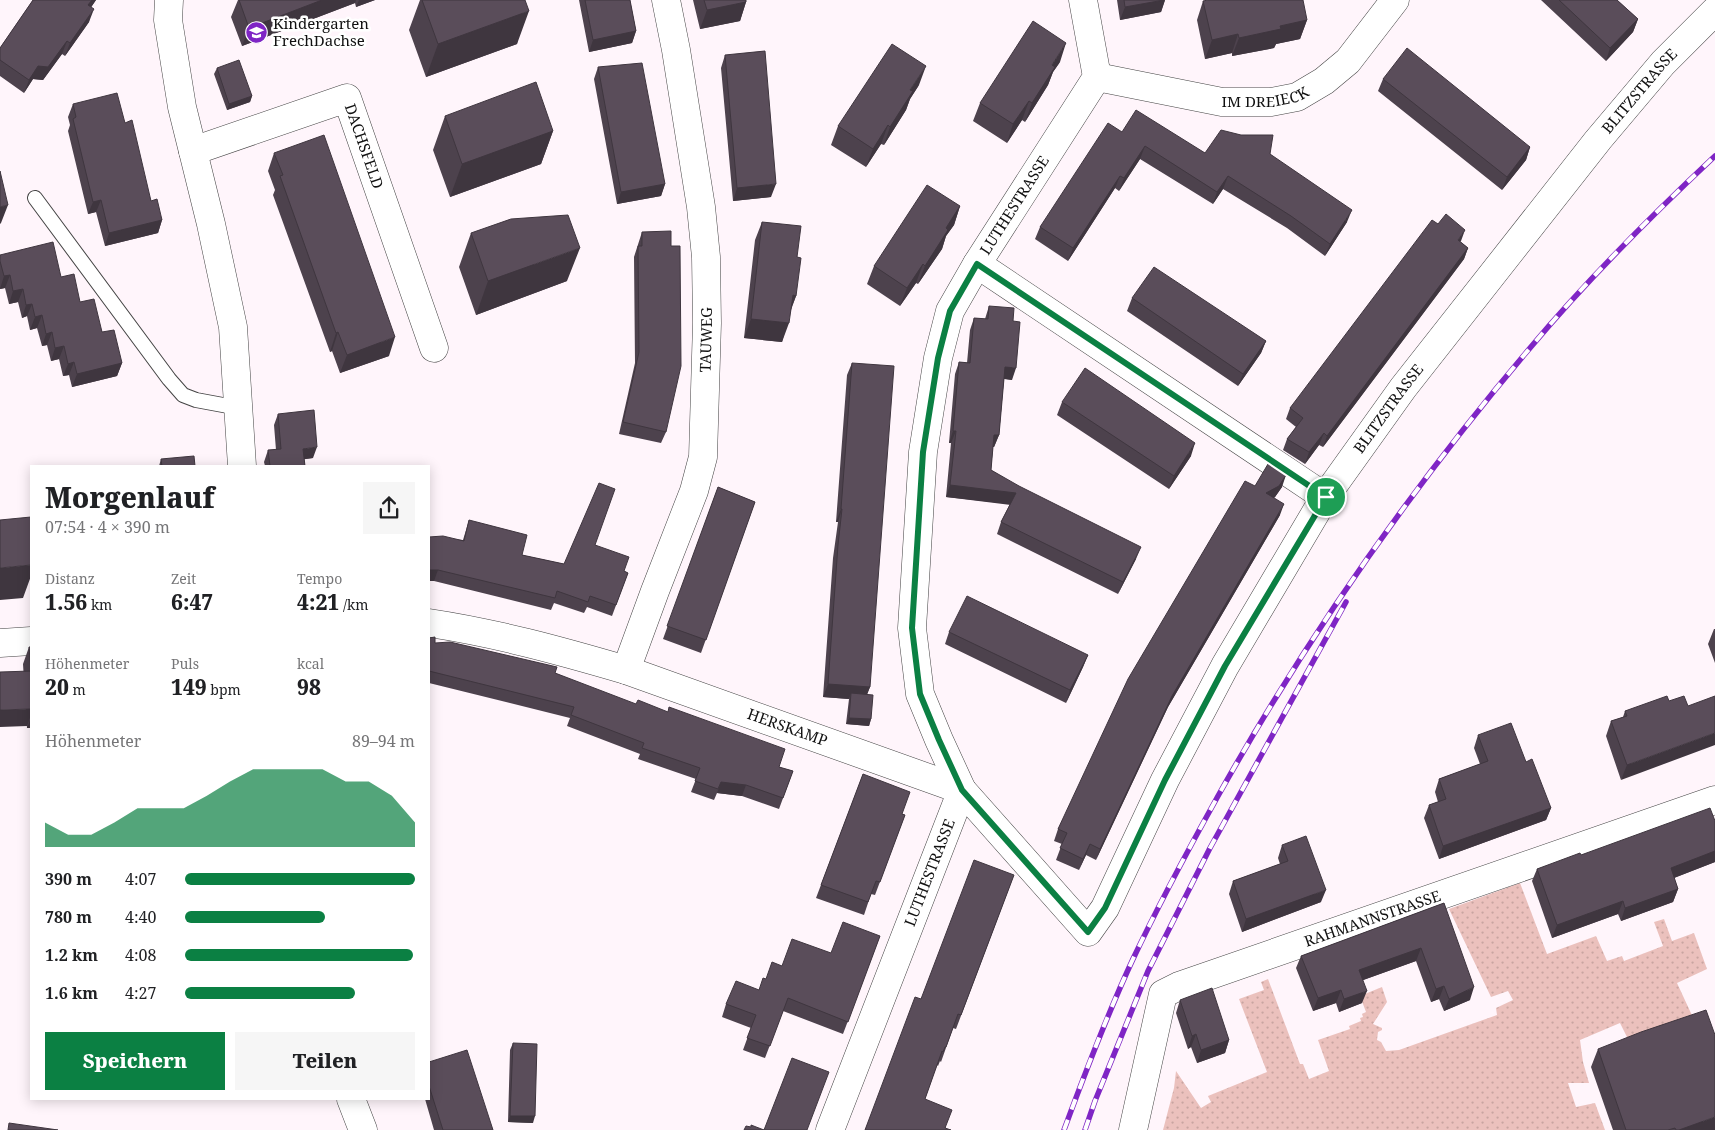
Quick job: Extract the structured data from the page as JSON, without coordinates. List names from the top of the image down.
{
  "streets": {
    "street": [
      "BLITZSTRASSE",
      "IM DREIECK",
      "DACHSFELD",
      "LUTHESTRASSE",
      "TAUWEG",
      "HERSKAMP",
      "RAHMANNSTRASSE"
    ]
  },
  "crossings": [
    ["BLITZSTRASSE", "HERSKAMP"],
    ["IM DREIECK", "LUTHESTRASSE"],
    ["LUTHESTRASSE", "HERSKAMP"],
    ["TAUWEG", "HERSKAMP"]
  ],
  "places": {
    "school or university": ["Kindergarten FrechDachse"]
  },
  "page": {
    "heading": ["Morgenlauf", "07:54 · 4 × 390 m"],
    "stats": [
      ["Distanz", "1.56 km"],
      ["Zeit", "6:47"],
      ["Tempo", "4:21 /km"],
      ["Höhenmeter", "20 m"],
      ["Puls", "149 bpm"],
      ["kcal", "98"]
    ],
    "chart": ["Höhenmeter", "89–94 m"],
    "list": [
      {
        "name": "390 m",
        "note": "4:07"
      },
      {
        "name": "780 m",
        "note": "4:40"
      },
      {
        "name": "1.2 km",
        "note": "4:08"
      },
      {
        "name": "1.6 km",
        "note": "4:27"
      }
    ],
    "buttons": ["Speichern", "Teilen"]
  }
}
